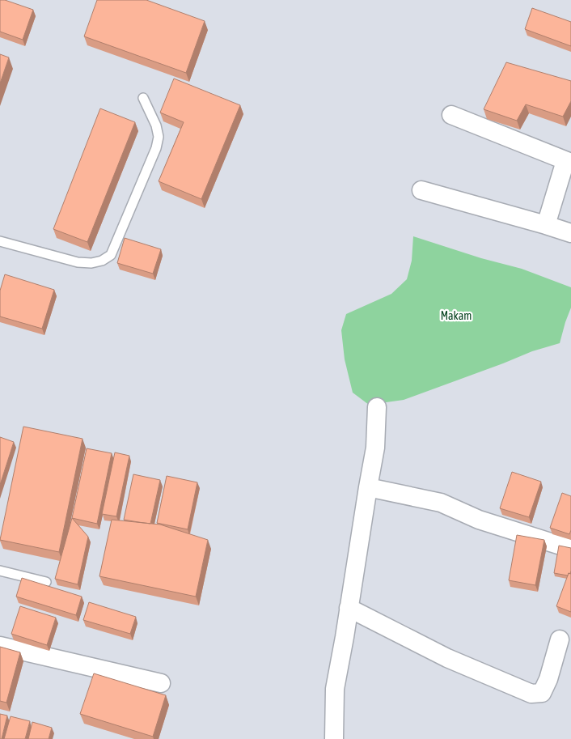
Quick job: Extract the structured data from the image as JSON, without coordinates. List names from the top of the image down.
{
  "parks": ["Makam"]
}
